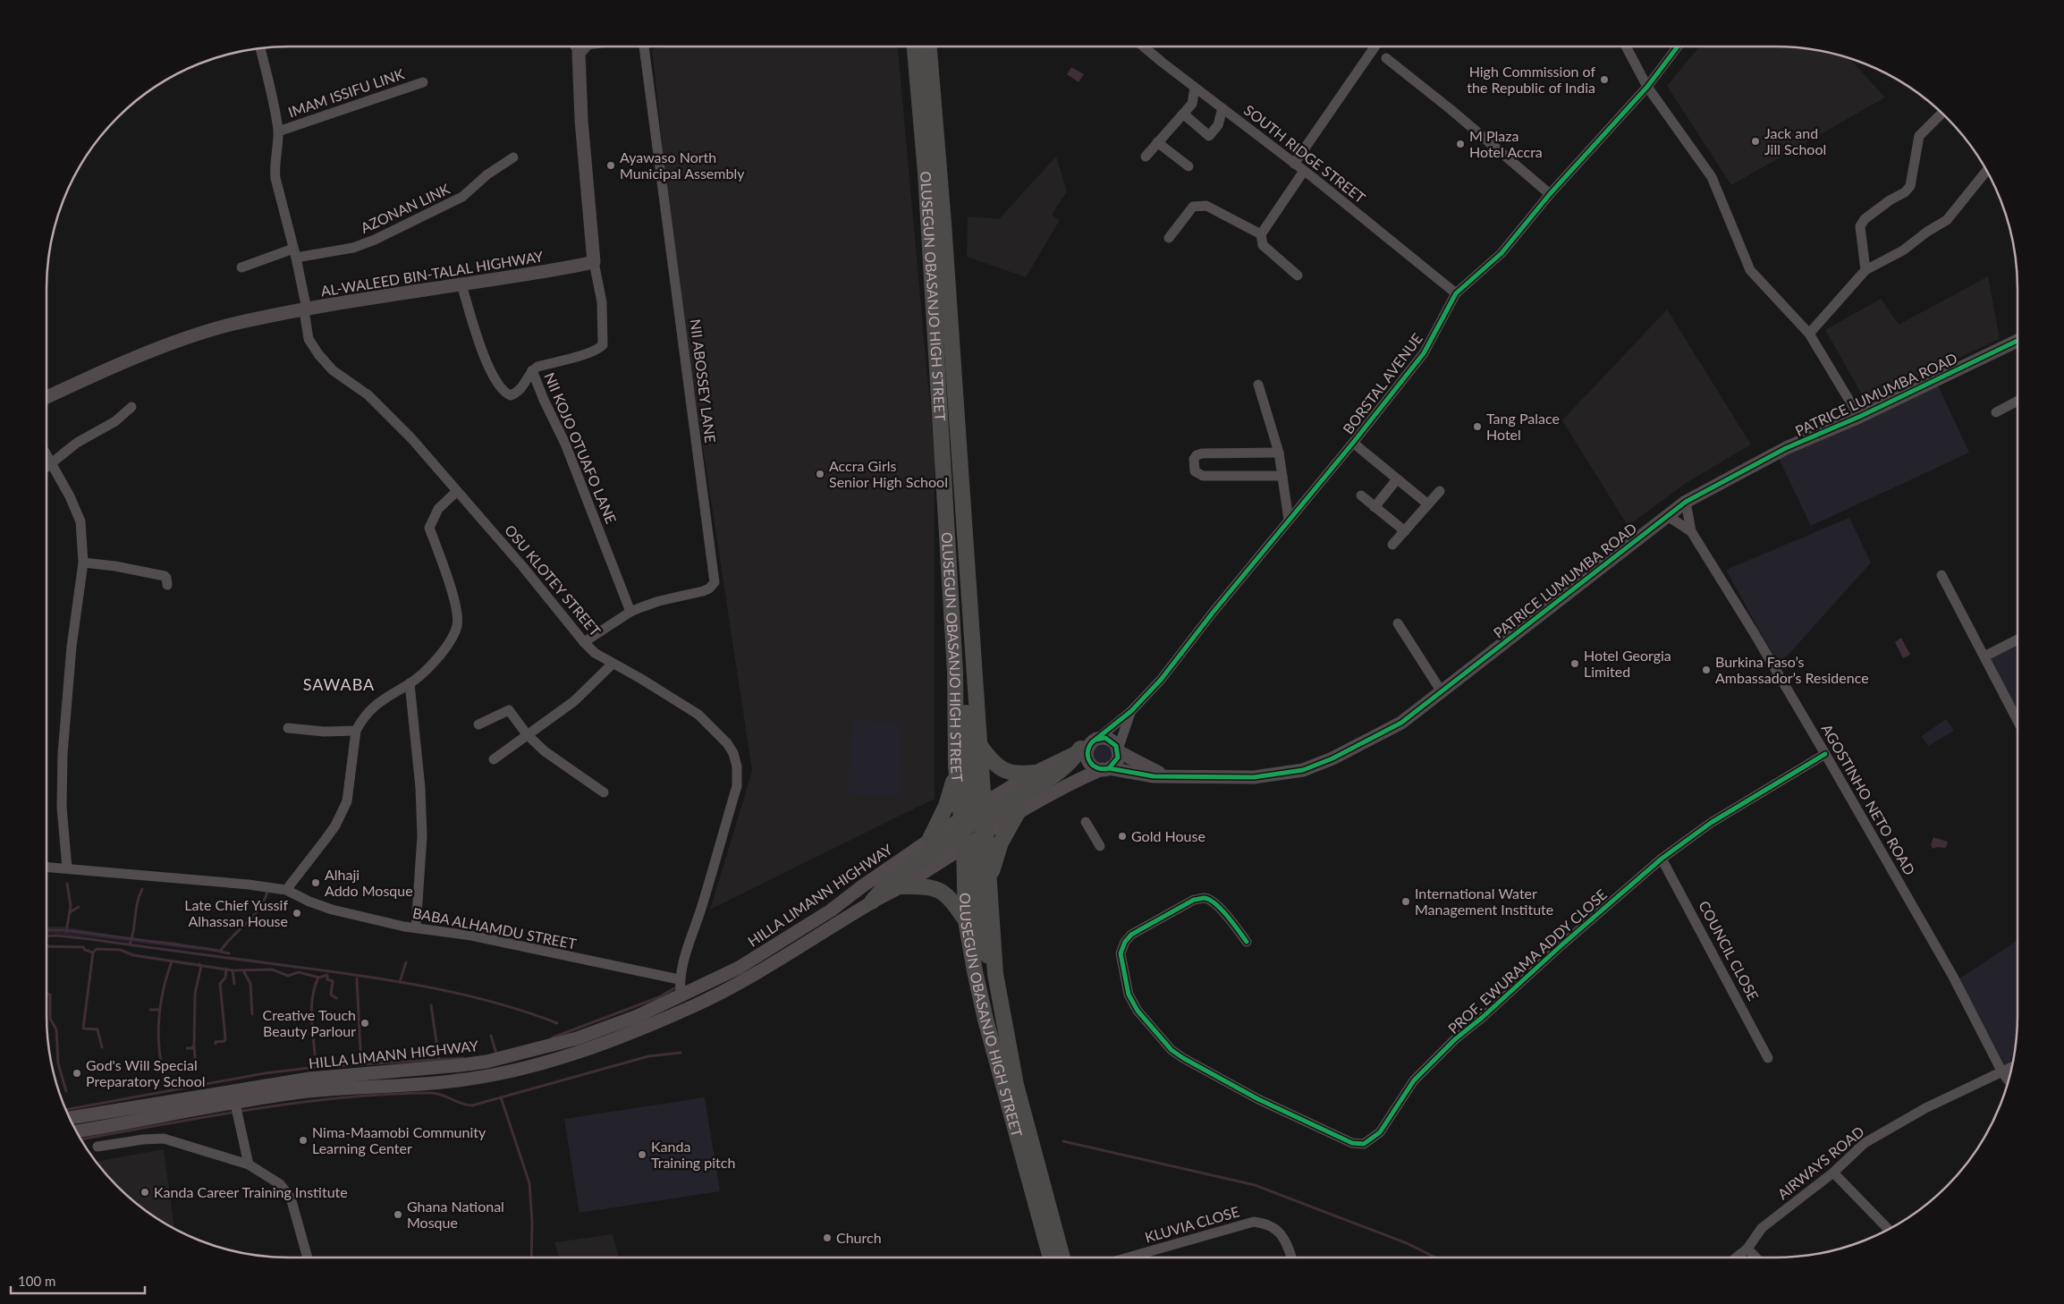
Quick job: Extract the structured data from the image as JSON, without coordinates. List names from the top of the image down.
{
  "streets": {
    "main road": ["OLUSEGUN OBASANJO HIGH STREET"],
    "street": [
      "IMAM ISSIFU LINK",
      "SOUTH RIDGE STREET",
      "AZONAN LINK",
      "AL-WALEED BIN-TALAL HIGHWAY",
      "NII ABOSSEY LANE",
      "BORSTAL AVENUE",
      "PATRICE LUMUMBA ROAD",
      "NII KOJO OTUAFO LANE",
      "OSU KLOTEY STREET",
      "AGOSTINHO NETO ROAD",
      "HILLA LIMANN HIGHWAY",
      "BABA ALHAMDU STREET",
      "COUNCIL CLOSE",
      "PROF. EWURAMA ADDY CLOSE",
      "AIRWAYS ROAD",
      "KLUVIA CLOSE"
    ]
  },
  "crossings": [
    ["IMAM ISSIFU LINK", "OSU KLOTEY STREET"],
    ["SOUTH RIDGE STREET", "BORSTAL AVENUE"],
    ["AZONAN LINK", "OSU KLOTEY STREET"],
    ["AL-WALEED BIN-TALAL HIGHWAY", "NII KOJO OTUAFO LANE"],
    ["AL-WALEED BIN-TALAL HIGHWAY", "OSU KLOTEY STREET"],
    ["OLUSEGUN OBASANJO HIGH STREET", "HILLA LIMANN HIGHWAY"],
    ["NII ABOSSEY LANE", "NII KOJO OTUAFO LANE"],
    ["NII ABOSSEY LANE", "OSU KLOTEY STREET"],
    ["BORSTAL AVENUE", "PATRICE LUMUMBA ROAD"],
    ["PATRICE LUMUMBA ROAD", "AGOSTINHO NETO ROAD"],
    ["OSU KLOTEY STREET", "HILLA LIMANN HIGHWAY"],
    ["OSU KLOTEY STREET", "BABA ALHAMDU STREET"],
    ["AGOSTINHO NETO ROAD", "PROF. EWURAMA ADDY CLOSE"],
    ["AGOSTINHO NETO ROAD", "AIRWAYS ROAD"],
    ["COUNCIL CLOSE", "PROF. EWURAMA ADDY CLOSE"]
  ],
  "districts": ["SAWABA"],
  "places": [
    "High Commission of the Republic of India",
    "Jack and Jill School",
    "M Plaza Hotel Accra",
    "Ayawaso North Municipal Assembly",
    "Tang Palace Hotel",
    "Accra Girls Senior High School",
    "Hotel Georgia Limited",
    "Burkina Faso’s Ambassador’s Residence",
    "Gold House",
    "Alhaji Addo Mosque",
    "International Water Management Institute",
    "Late Chief Yussif Alhassan House",
    "Creative Touch Beauty Parlour",
    "God's Will Special Preparatory School",
    "Nima-Maamobi Community Learning Center",
    "Kanda Training pitch",
    "Kanda Career Training Institute",
    "Ghana National Mosque",
    "Church"
  ],
  "scale_bar": "100 m"
}
